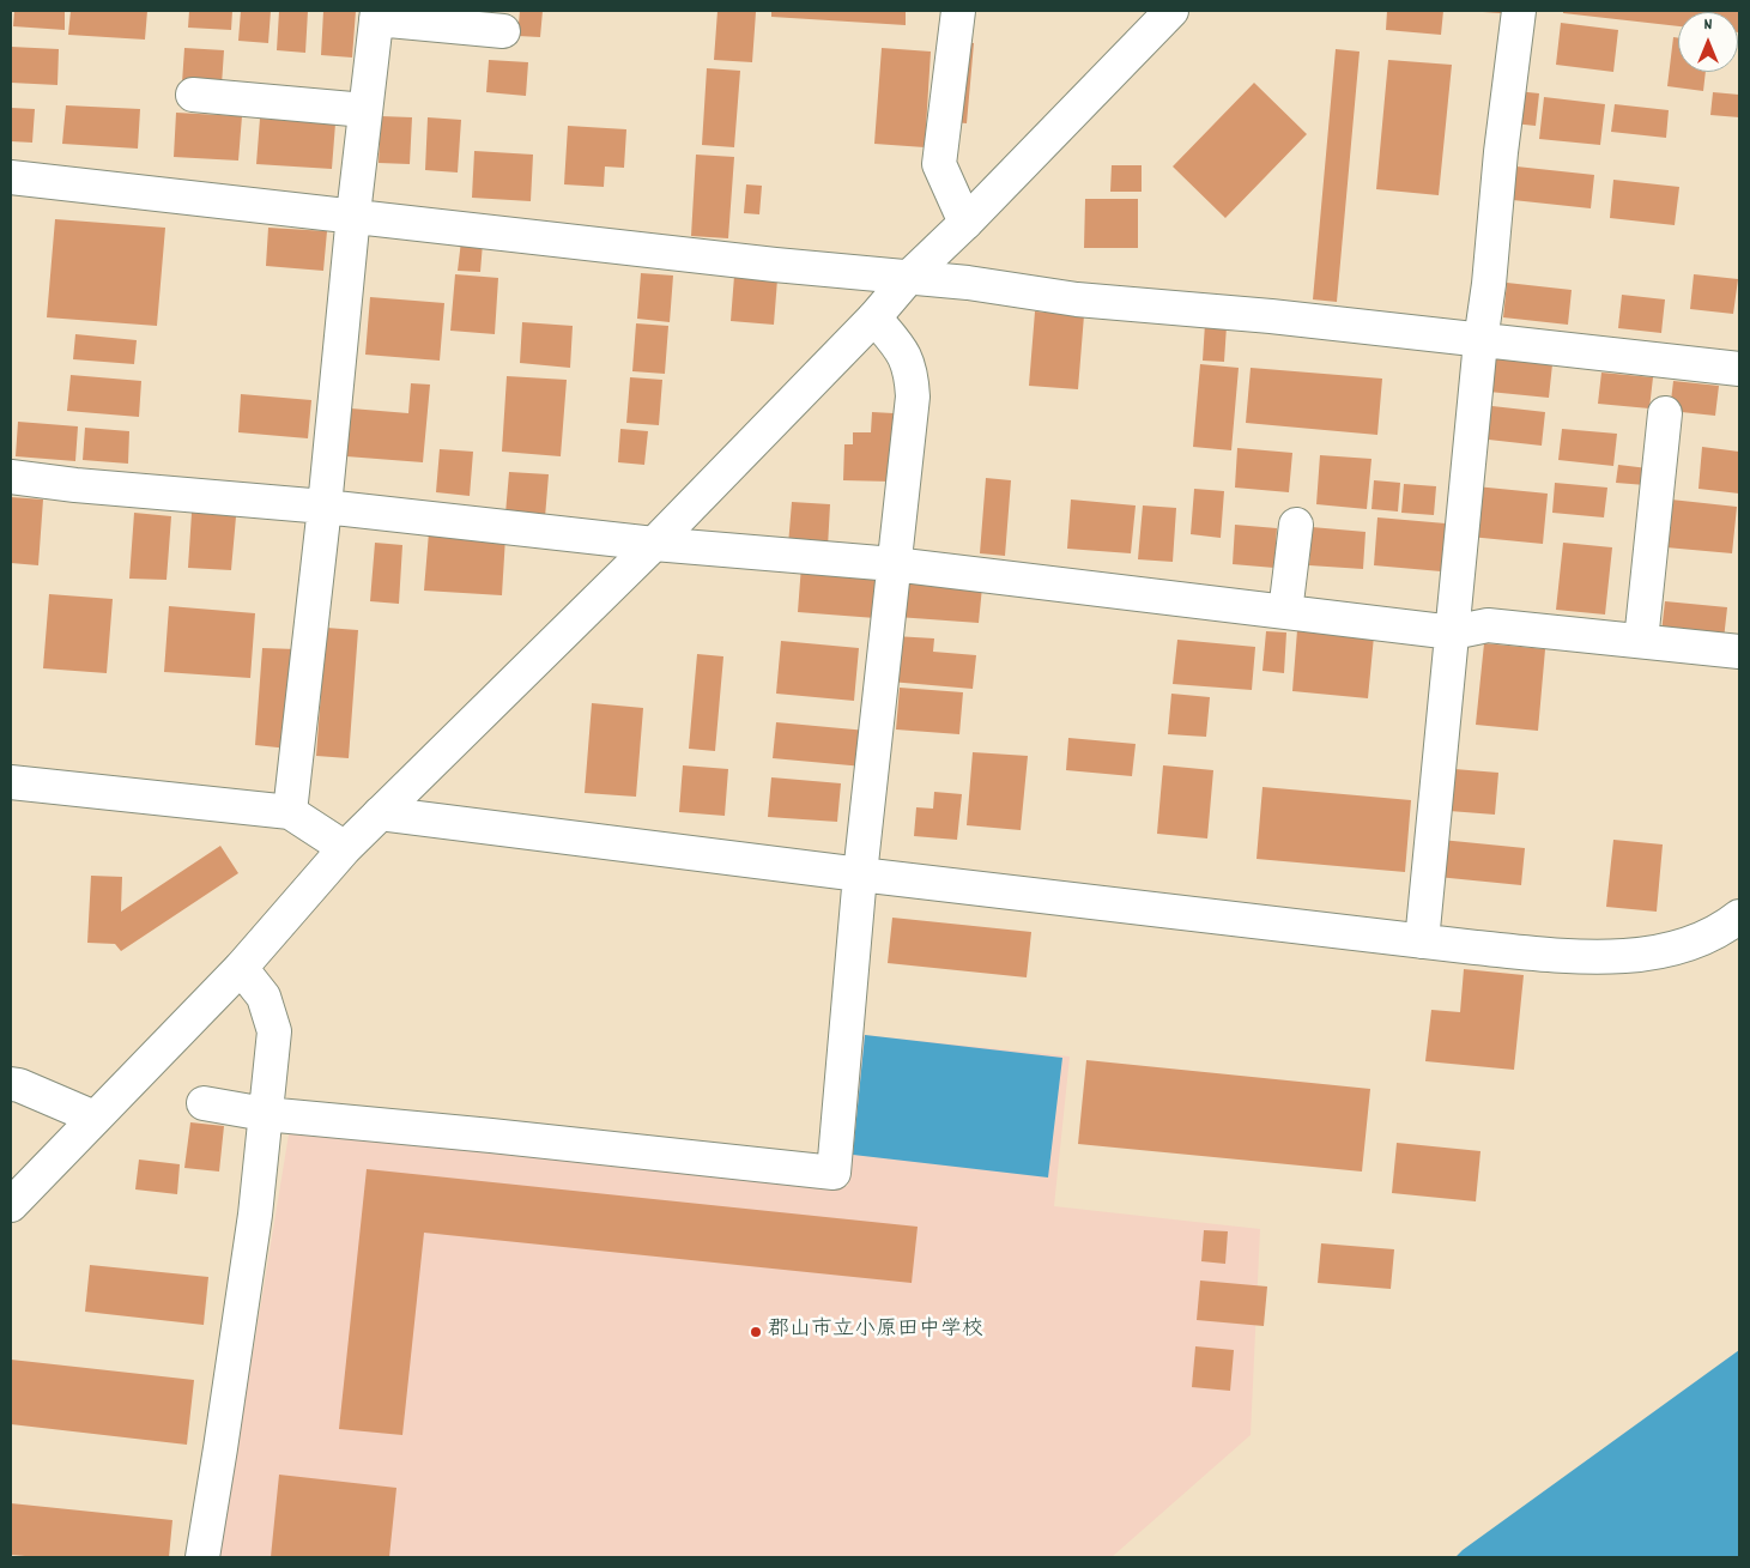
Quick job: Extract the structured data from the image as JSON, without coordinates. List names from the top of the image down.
{
  "places": ["郡山市立小原田中学校"],
  "north": "top"
}
